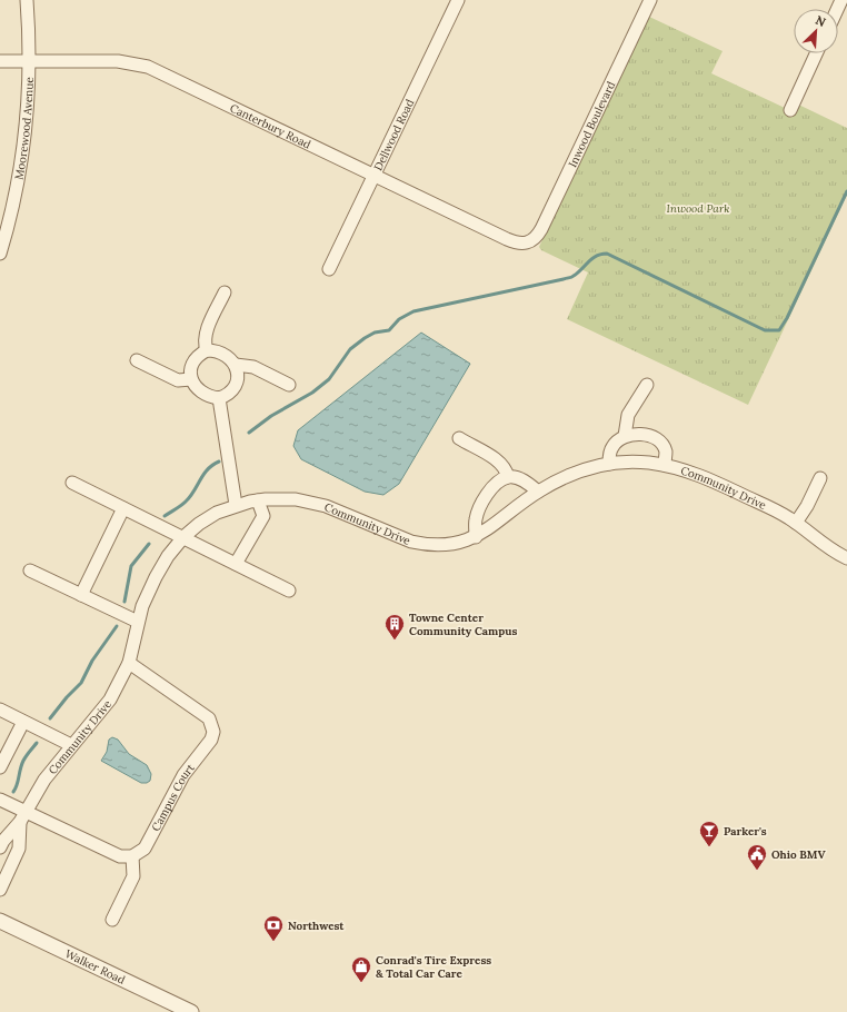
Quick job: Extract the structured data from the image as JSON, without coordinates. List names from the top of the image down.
{
  "streets": {
    "street": [
      "Inwood Boulevard",
      "Canterbury Road",
      "Moorewood Avenue",
      "Dellwood Road",
      "Community Drive",
      "Campus Court",
      "Walker Road"
    ]
  },
  "crossings": [
    ["Inwood Boulevard", "Canterbury Road"],
    ["Canterbury Road", "Moorewood Avenue"],
    ["Canterbury Road", "Dellwood Road"],
    ["Community Drive", "Campus Court"]
  ],
  "parks": ["Inwood Park"],
  "places": {
    "building": ["Towne Center Community Campus"],
    "bar": ["Parker's"],
    "public building": ["Ohio BMV"],
    "bank": ["Northwest"],
    "shop": ["Conrad's Tire Express & Total Car Care"]
  },
  "north": "top right"
}
